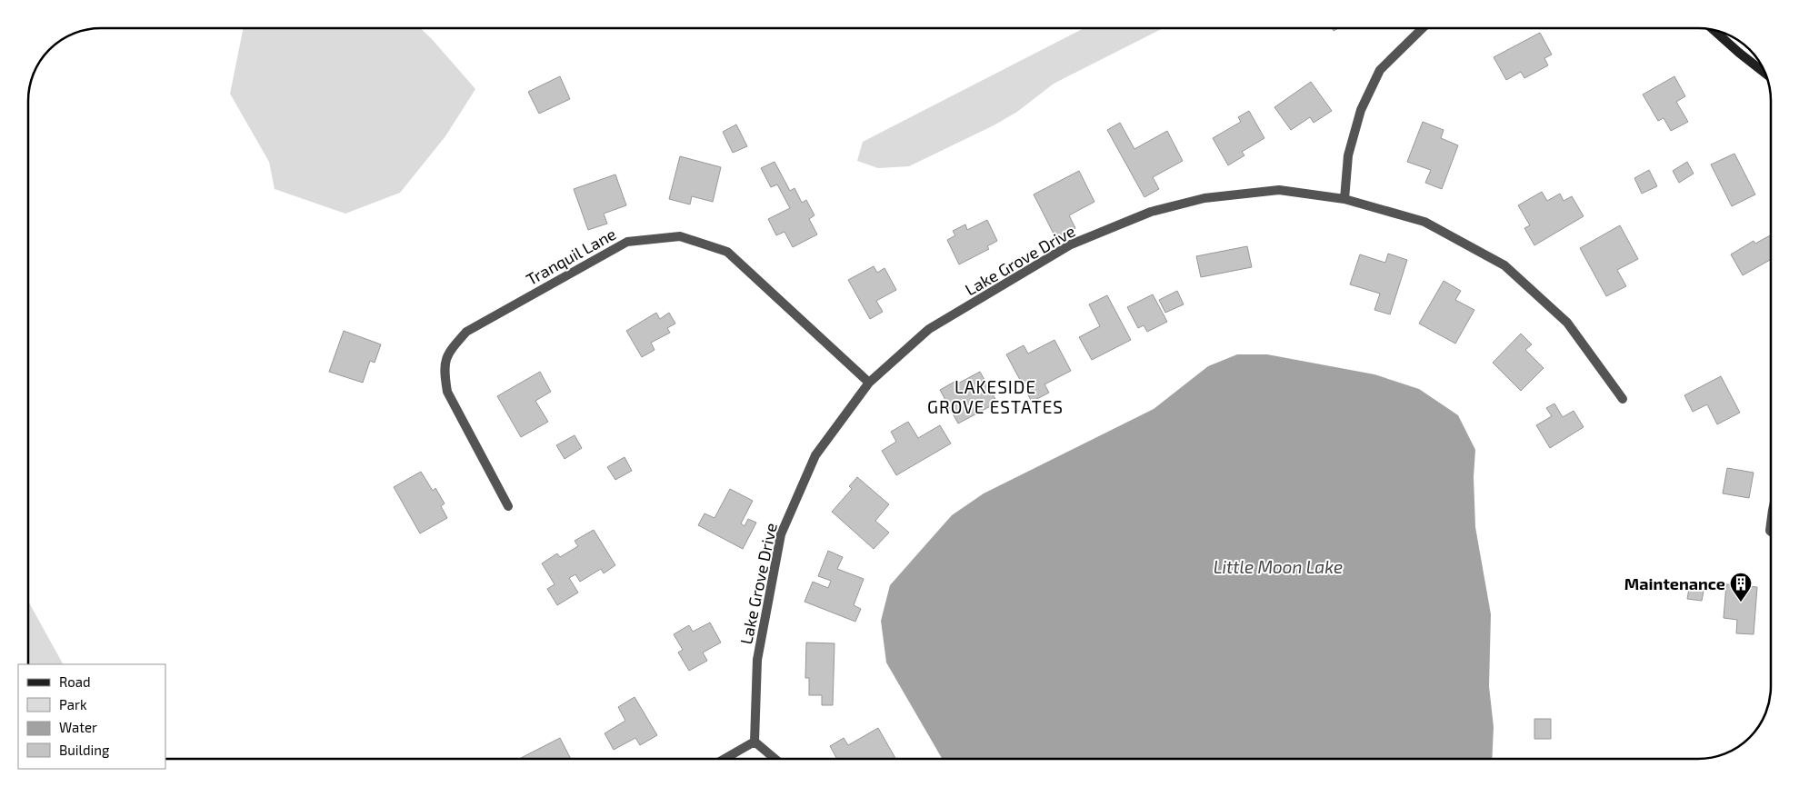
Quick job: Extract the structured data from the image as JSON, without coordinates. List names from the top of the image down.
{
  "streets": {
    "street": ["Tranquil Lane", "Lake Grove Drive"]
  },
  "crossings": [
    ["Tranquil Lane", "Lake Grove Drive"]
  ],
  "districts": ["LAKESIDE GROVE ESTATES"],
  "water": ["Little Moon Lake"],
  "places": {
    "building": ["Maintenance"]
  },
  "legend": [
    "Road",
    "Park",
    "Water",
    "Building"
  ]
}
